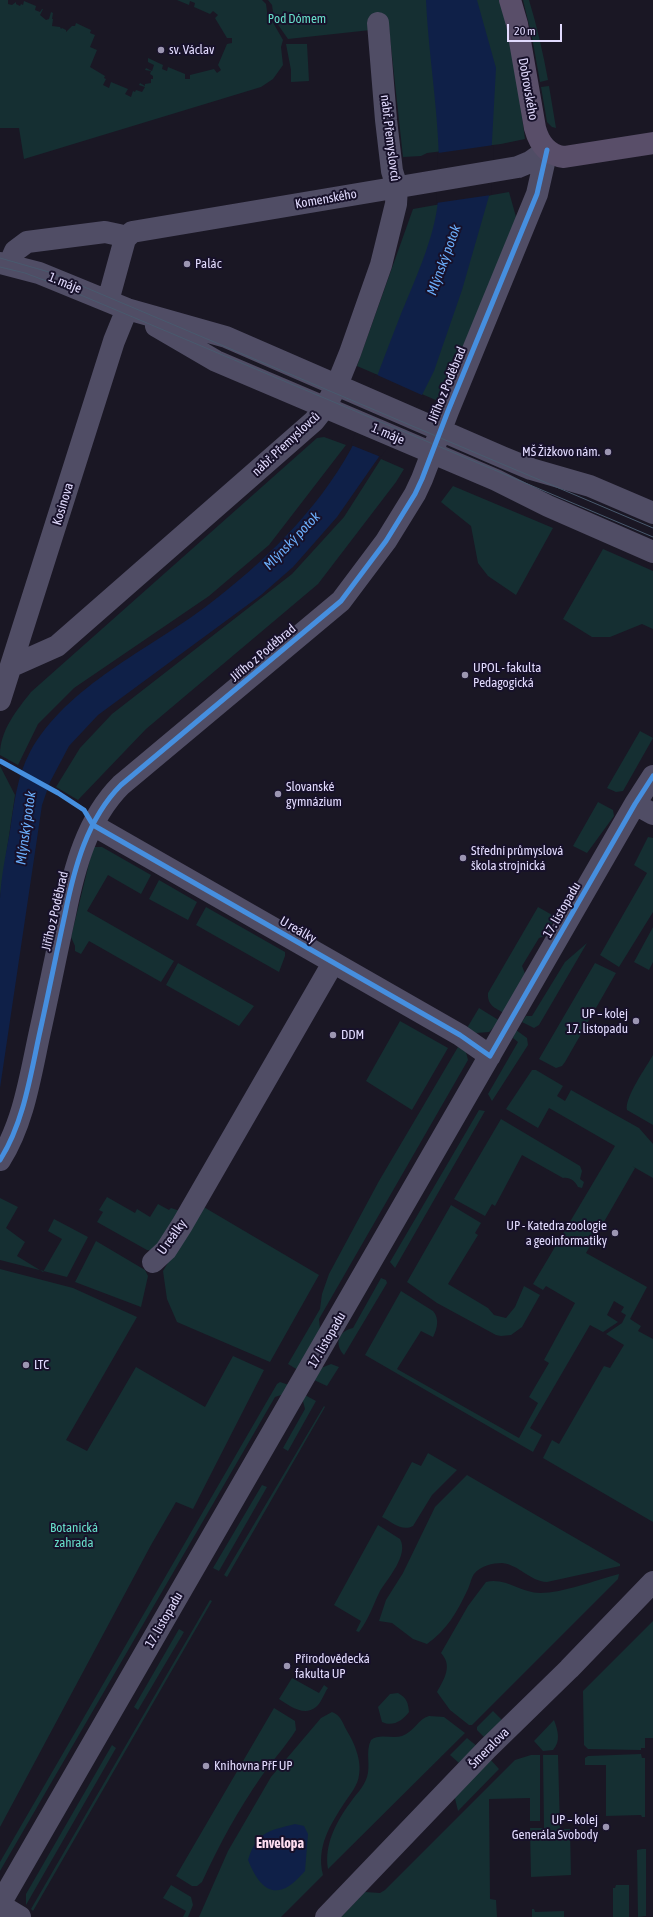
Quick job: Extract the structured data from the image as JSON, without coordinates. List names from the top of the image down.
{
  "streets": {
    "main road": ["Dobrovského"],
    "street": [
      "nábř. Přemyslovců",
      "Komenského",
      "1. máje",
      "Jiřího z Poděbrad",
      "Kosinova",
      "17. listopadu",
      "U reálky",
      "Šmeralova"
    ]
  },
  "crossings": [
    ["Dobrovského", "Komenského"],
    ["Dobrovského", "Jiřího z Poděbrad"],
    ["nábř. Přemyslovců", "Komenského"],
    ["nábř. Přemyslovců", "1. máje"],
    ["nábř. Přemyslovců", "Kosinova"],
    ["Komenského", "Jiřího z Poděbrad"],
    ["Komenského", "Kosinova"],
    ["1. máje", "Jiřího z Poděbrad"],
    ["1. máje", "Kosinova"],
    ["Jiřího z Poděbrad", "U reálky"],
    ["17. listopadu", "U reálky"]
  ],
  "districts": ["Envelopa"],
  "water": ["Mlýnský potok"],
  "parks": ["Pod Dómem", "Botanická zahrada"],
  "places": [
    "sv. Václav",
    "Palác",
    "MŠ Žižkovo nám.",
    "UPOL - fakulta Pedagogická",
    "Slovanské gymnázium",
    "Střední průmyslová škola strojnická",
    "UP – kolej 17. listopadu",
    "DDM",
    "UP - Katedra zoologie a geoinformatiky",
    "LTC",
    "Přírodovědecká fakulta UP",
    "Knihovna PřF UP",
    "UP – kolej Generála Svobody"
  ],
  "scale_bar": "20 m"
}
